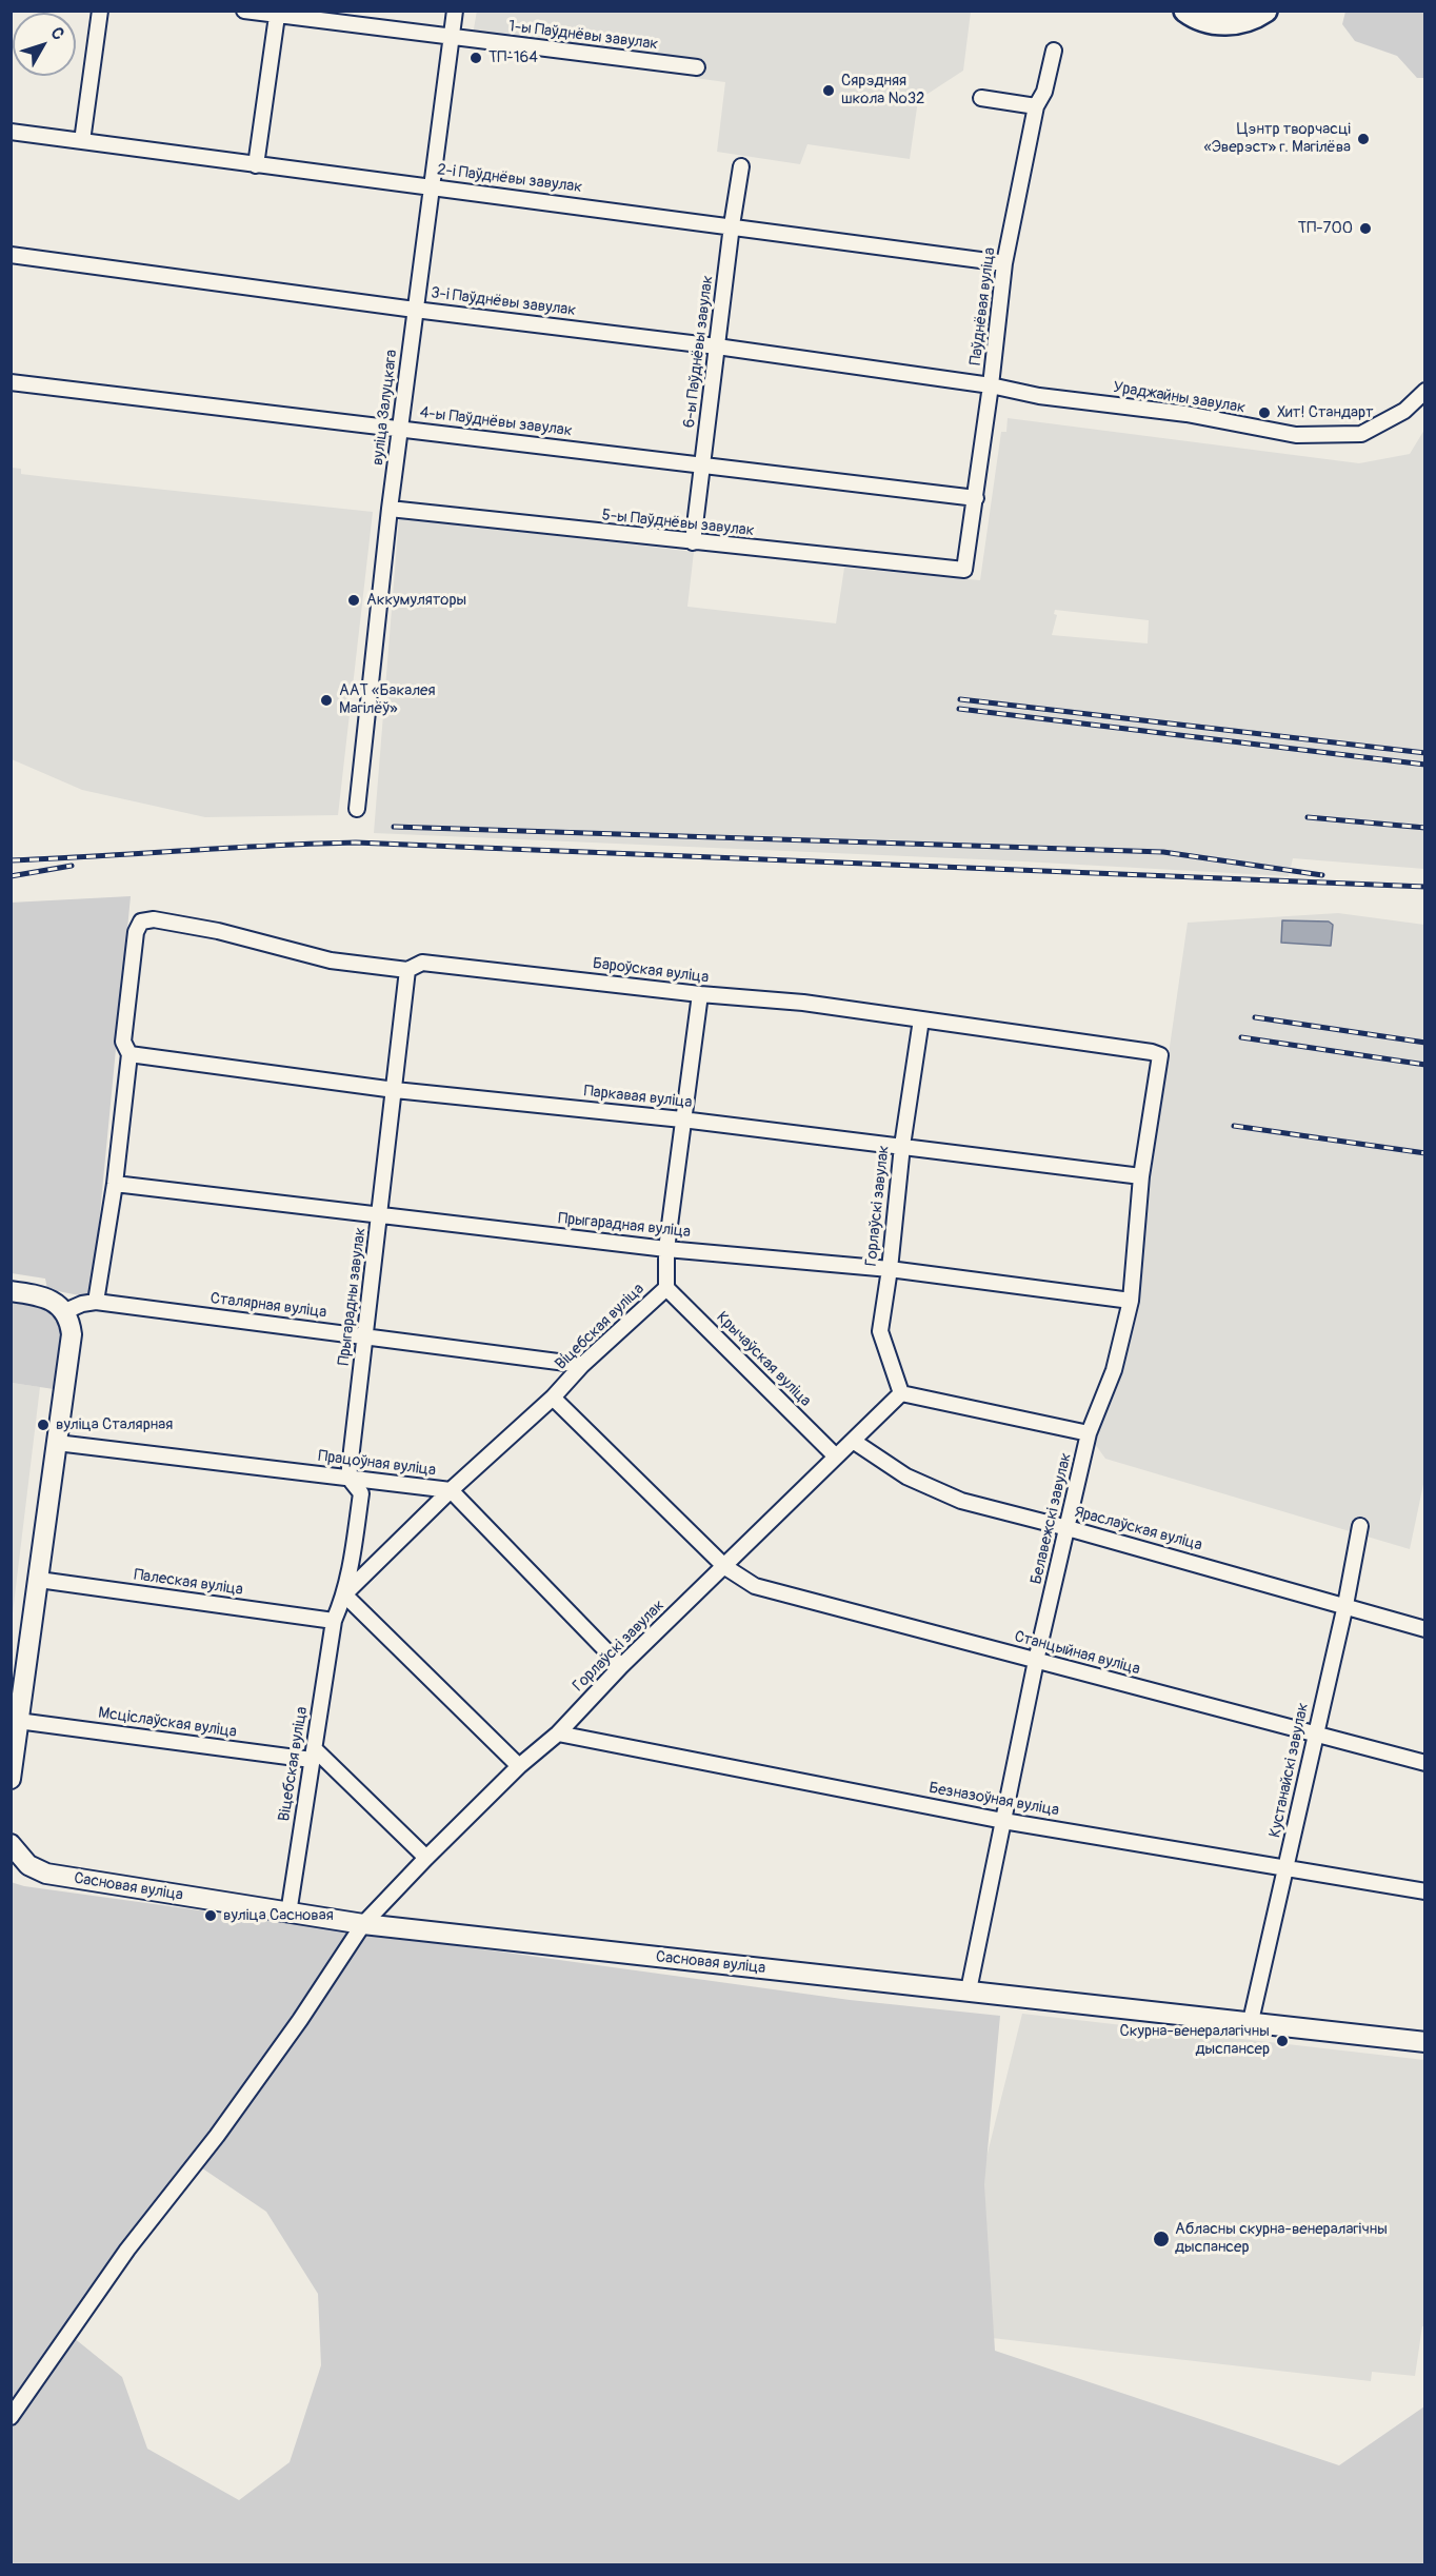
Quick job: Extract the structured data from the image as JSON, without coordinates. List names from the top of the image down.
{
  "streets": {
    "main road": ["Сасновая вуліца"],
    "street": [
      "1-ы Паўднёвы завулак",
      "2-і Паўднёвы завулак",
      "3-і Паўднёвы завулак",
      "Паўднёвая вуліца",
      "6-ы Паўднёвы завулак",
      "Ураджайны завулак",
      "вуліца Залуцкага",
      "4-ы Паўднёвы завулак",
      "5-ы Паўднёвы завулак",
      "Бароўская вуліца",
      "Паркавая вуліца",
      "Горлаўскі завулак",
      "Прыгарадная вуліца",
      "Прыгарадны завулак",
      "Сталярная вуліца",
      "Віцебская вуліца",
      "Крычаўская вуліца",
      "Працоўная вуліца",
      "Белавежскі завулак",
      "Яраслаўская вуліца",
      "Палеская вуліца",
      "Станцыйная вуліца",
      "Мсціслаўская вуліца",
      "Кустанайскі завулак",
      "Безназоўная вуліца"
    ]
  },
  "crossings": [
    ["1-ы Паўднёвы завулак", "вуліца Залуцкага"],
    ["2-і Паўднёвы завулак", "Паўднёвая вуліца"],
    ["2-і Паўднёвы завулак", "6-ы Паўднёвы завулак"],
    ["2-і Паўднёвы завулак", "вуліца Залуцкага"],
    ["3-і Паўднёвы завулак", "Паўднёвая вуліца"],
    ["3-і Паўднёвы завулак", "6-ы Паўднёвы завулак"],
    ["3-і Паўднёвы завулак", "Ураджайны завулак"],
    ["3-і Паўднёвы завулак", "вуліца Залуцкага"],
    ["Паўднёвая вуліца", "Ураджайны завулак"],
    ["Паўднёвая вуліца", "4-ы Паўднёвы завулак"],
    ["Паўднёвая вуліца", "5-ы Паўднёвы завулак"],
    ["6-ы Паўднёвы завулак", "4-ы Паўднёвы завулак"],
    ["6-ы Паўднёвы завулак", "5-ы Паўднёвы завулак"],
    ["вуліца Залуцкага", "4-ы Паўднёвы завулак"],
    ["вуліца Залуцкага", "5-ы Паўднёвы завулак"],
    ["Бароўская вуліца", "Паркавая вуліца"],
    ["Бароўская вуліца", "Горлаўскі завулак"],
    ["Бароўская вуліца", "Прыгарадны завулак"],
    ["Бароўская вуліца", "Віцебская вуліца"],
    ["Бароўская вуліца", "Белавежскі завулак"],
    ["Паркавая вуліца", "Горлаўскі завулак"],
    ["Паркавая вуліца", "Прыгарадны завулак"],
    ["Паркавая вуліца", "Віцебская вуліца"],
    ["Паркавая вуліца", "Белавежскі завулак"],
    ["Горлаўскі завулак", "Прыгарадная вуліца"],
    ["Горлаўскі завулак", "Крычаўская вуліца"],
    ["Горлаўскі завулак", "Працоўная вуліца"],
    ["Горлаўскі завулак", "Яраслаўская вуліца"],
    ["Горлаўскі завулак", "Станцыйная вуліца"],
    ["Горлаўскі завулак", "Безназоўная вуліца"],
    ["Горлаўскі завулак", "Сасновая вуліца"],
    ["Прыгарадная вуліца", "Прыгарадны завулак"],
    ["Прыгарадная вуліца", "Віцебская вуліца"],
    ["Прыгарадная вуліца", "Белавежскі завулак"],
    ["Прыгарадны завулак", "Сталярная вуліца"],
    ["Прыгарадны завулак", "Віцебская вуліца"],
    ["Прыгарадны завулак", "Працоўная вуліца"],
    ["Прыгарадны завулак", "Палеская вуліца"],
    ["Сталярная вуліца", "Віцебская вуліца"],
    ["Віцебская вуліца", "Крычаўская вуліца"],
    ["Віцебская вуліца", "Працоўная вуліца"],
    ["Віцебская вуліца", "Палеская вуліца"],
    ["Віцебская вуліца", "Мсціслаўская вуліца"],
    ["Віцебская вуліца", "Сасновая вуліца"],
    ["Белавежскі завулак", "Яраслаўская вуліца"],
    ["Белавежскі завулак", "Станцыйная вуліца"],
    ["Белавежскі завулак", "Безназоўная вуліца"],
    ["Белавежскі завулак", "Сасновая вуліца"],
    ["Яраслаўская вуліца", "Кустанайскі завулак"],
    ["Станцыйная вуліца", "Кустанайскі завулак"],
    ["Кустанайскі завулак", "Безназоўная вуліца"],
    ["Кустанайскі завулак", "Сасновая вуліца"]
  ],
  "places": [
    "ТП-164",
    "Сярэдняя школа №32",
    "Цэнтр творчасці «Эверэст» г. Магілёва",
    "ТП-700",
    "Хит! Стандарт",
    "Аккумуляторы",
    "ААТ «Бакалея Магілёў»",
    "вуліца Сталярная",
    "вуліца Сасновая",
    "Скурна-венералагічны дыспансер",
    "Абласны скурна-венералагічны дыспансер"
  ],
  "north": "top right"
}
